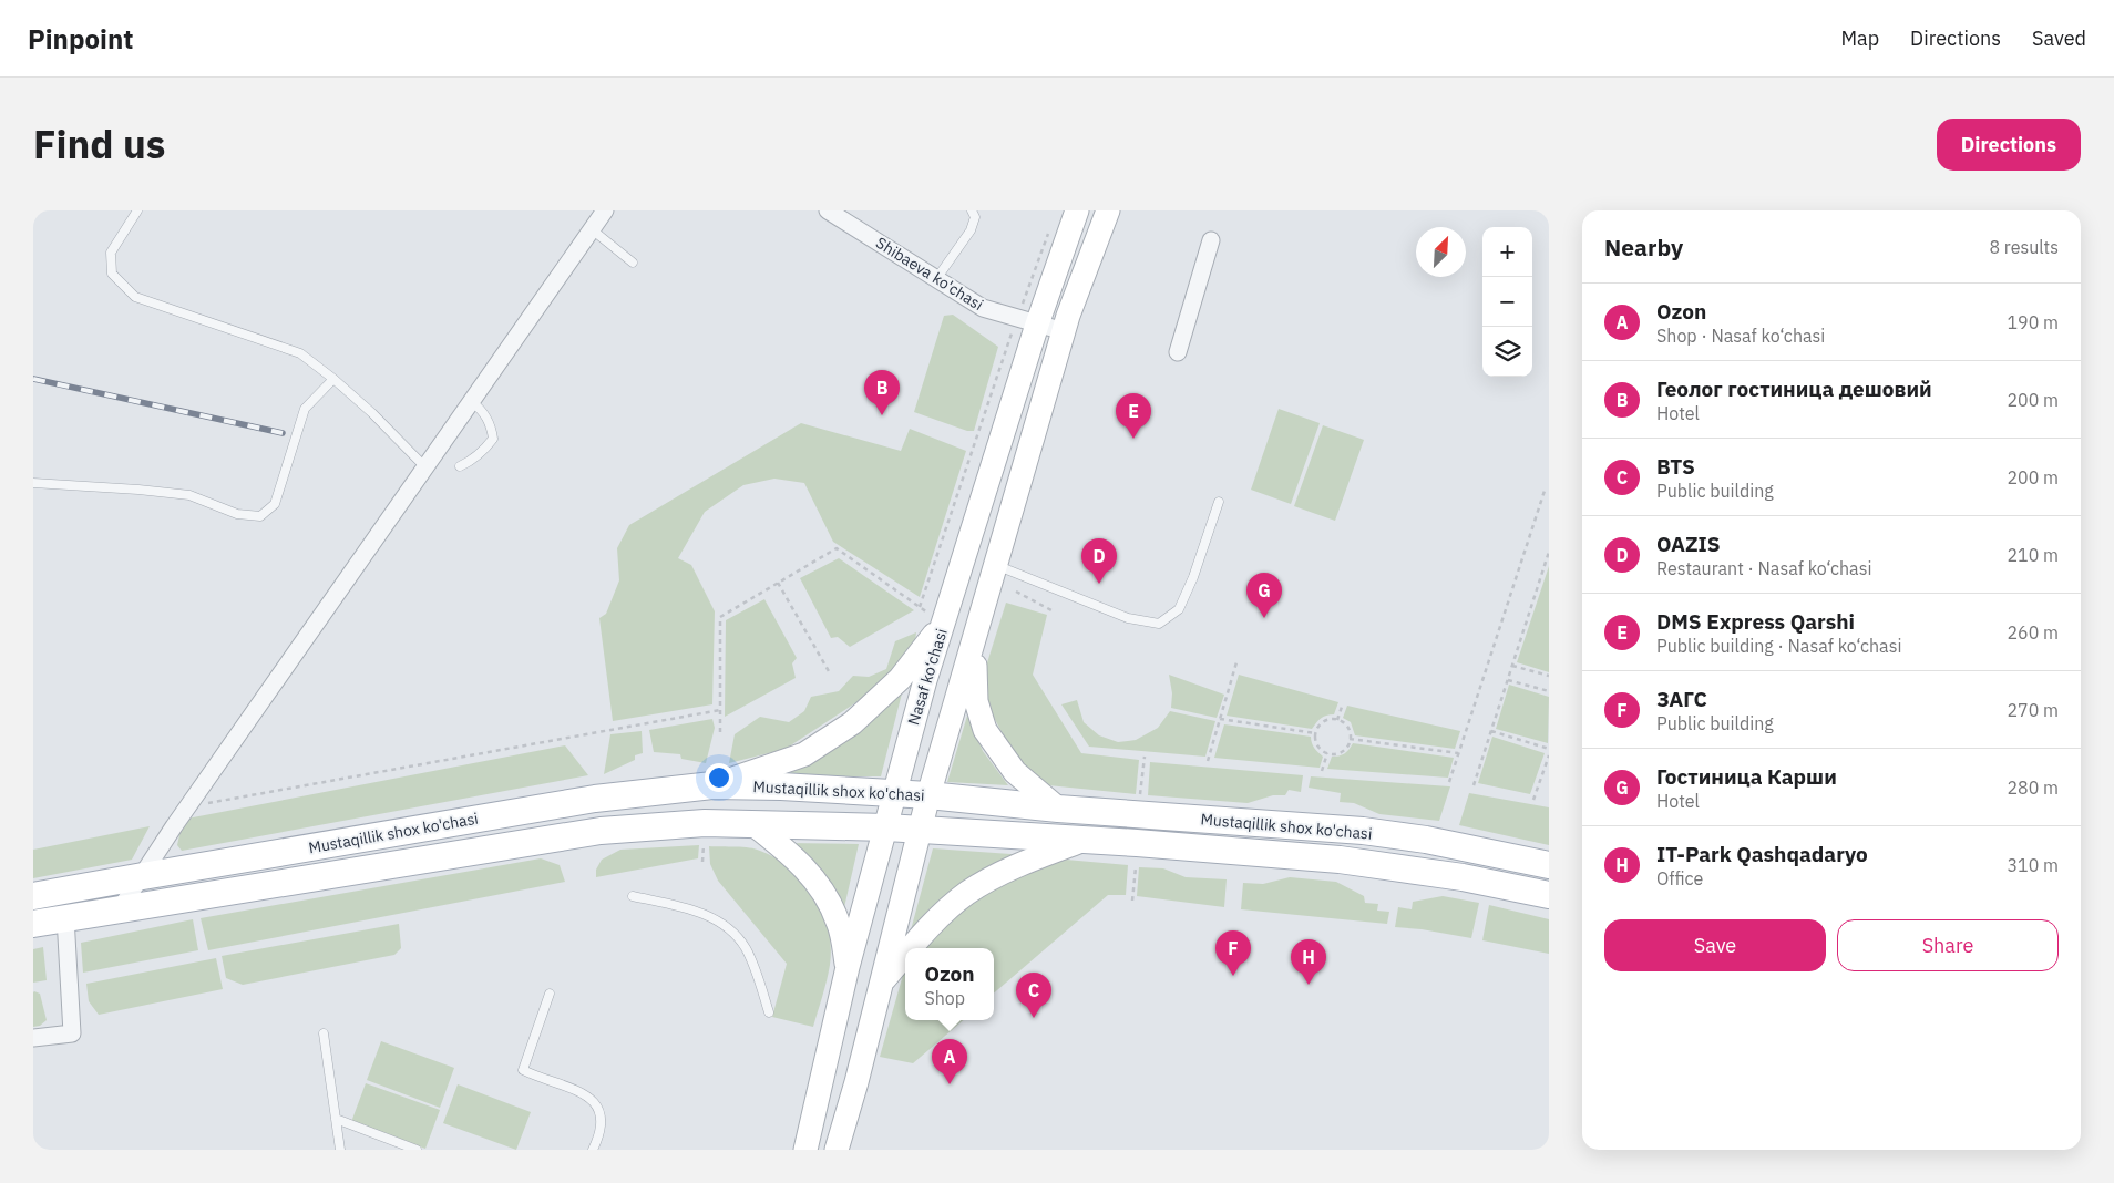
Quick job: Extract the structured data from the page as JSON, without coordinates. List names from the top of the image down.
{
  "streets": {
    "main road": ["Nasaf ko‘chasi", "Mustaqillik shox ko'chasi"],
    "street": ["Shibaeva ko'chasi"]
  },
  "crossings": [
    ["Shibaeva ko'chasi", "Nasaf ko‘chasi"],
    ["Nasaf ko‘chasi", "Mustaqillik shox ko'chasi"]
  ],
  "north": "top right",
  "page": {
    "header": "Pinpoint",
    "nav": ["Map", "Directions", "Saved"],
    "title": "Find us",
    "buttons": [
      "Directions",
      ["Save", "Share"]
    ],
    "heading": ["Nearby", "8 results"],
    "map_buttons": ["+", "−"],
    "list": [
      {
        "mark": "A",
        "name": "Ozon",
        "note": "Shop · Nasaf ko‘chasi",
        "value": "190 m"
      },
      {
        "mark": "B",
        "name": "Геолог гостиница дешовий",
        "note": "Hotel",
        "value": "200 m"
      },
      {
        "mark": "C",
        "name": "BTS",
        "note": "Public building",
        "value": "200 m"
      },
      {
        "mark": "D",
        "name": "OAZIS",
        "note": "Restaurant · Nasaf ko‘chasi",
        "value": "210 m"
      },
      {
        "mark": "E",
        "name": "DMS Express Qarshi",
        "note": "Public building · Nasaf ko‘chasi",
        "value": "260 m"
      },
      {
        "mark": "F",
        "name": "ЗАГС",
        "note": "Public building",
        "value": "270 m"
      },
      {
        "mark": "G",
        "name": "Гостиница Карши",
        "note": "Hotel",
        "value": "280 m"
      },
      {
        "mark": "H",
        "name": "IT-Park Qashqadaryo",
        "note": "Office",
        "value": "310 m"
      }
    ],
    "pins": [
      "B",
      "E",
      "D",
      "G",
      "F",
      "H",
      "C",
      "A"
    ],
    "popup": ["Ozon", "Shop"]
  }
}
